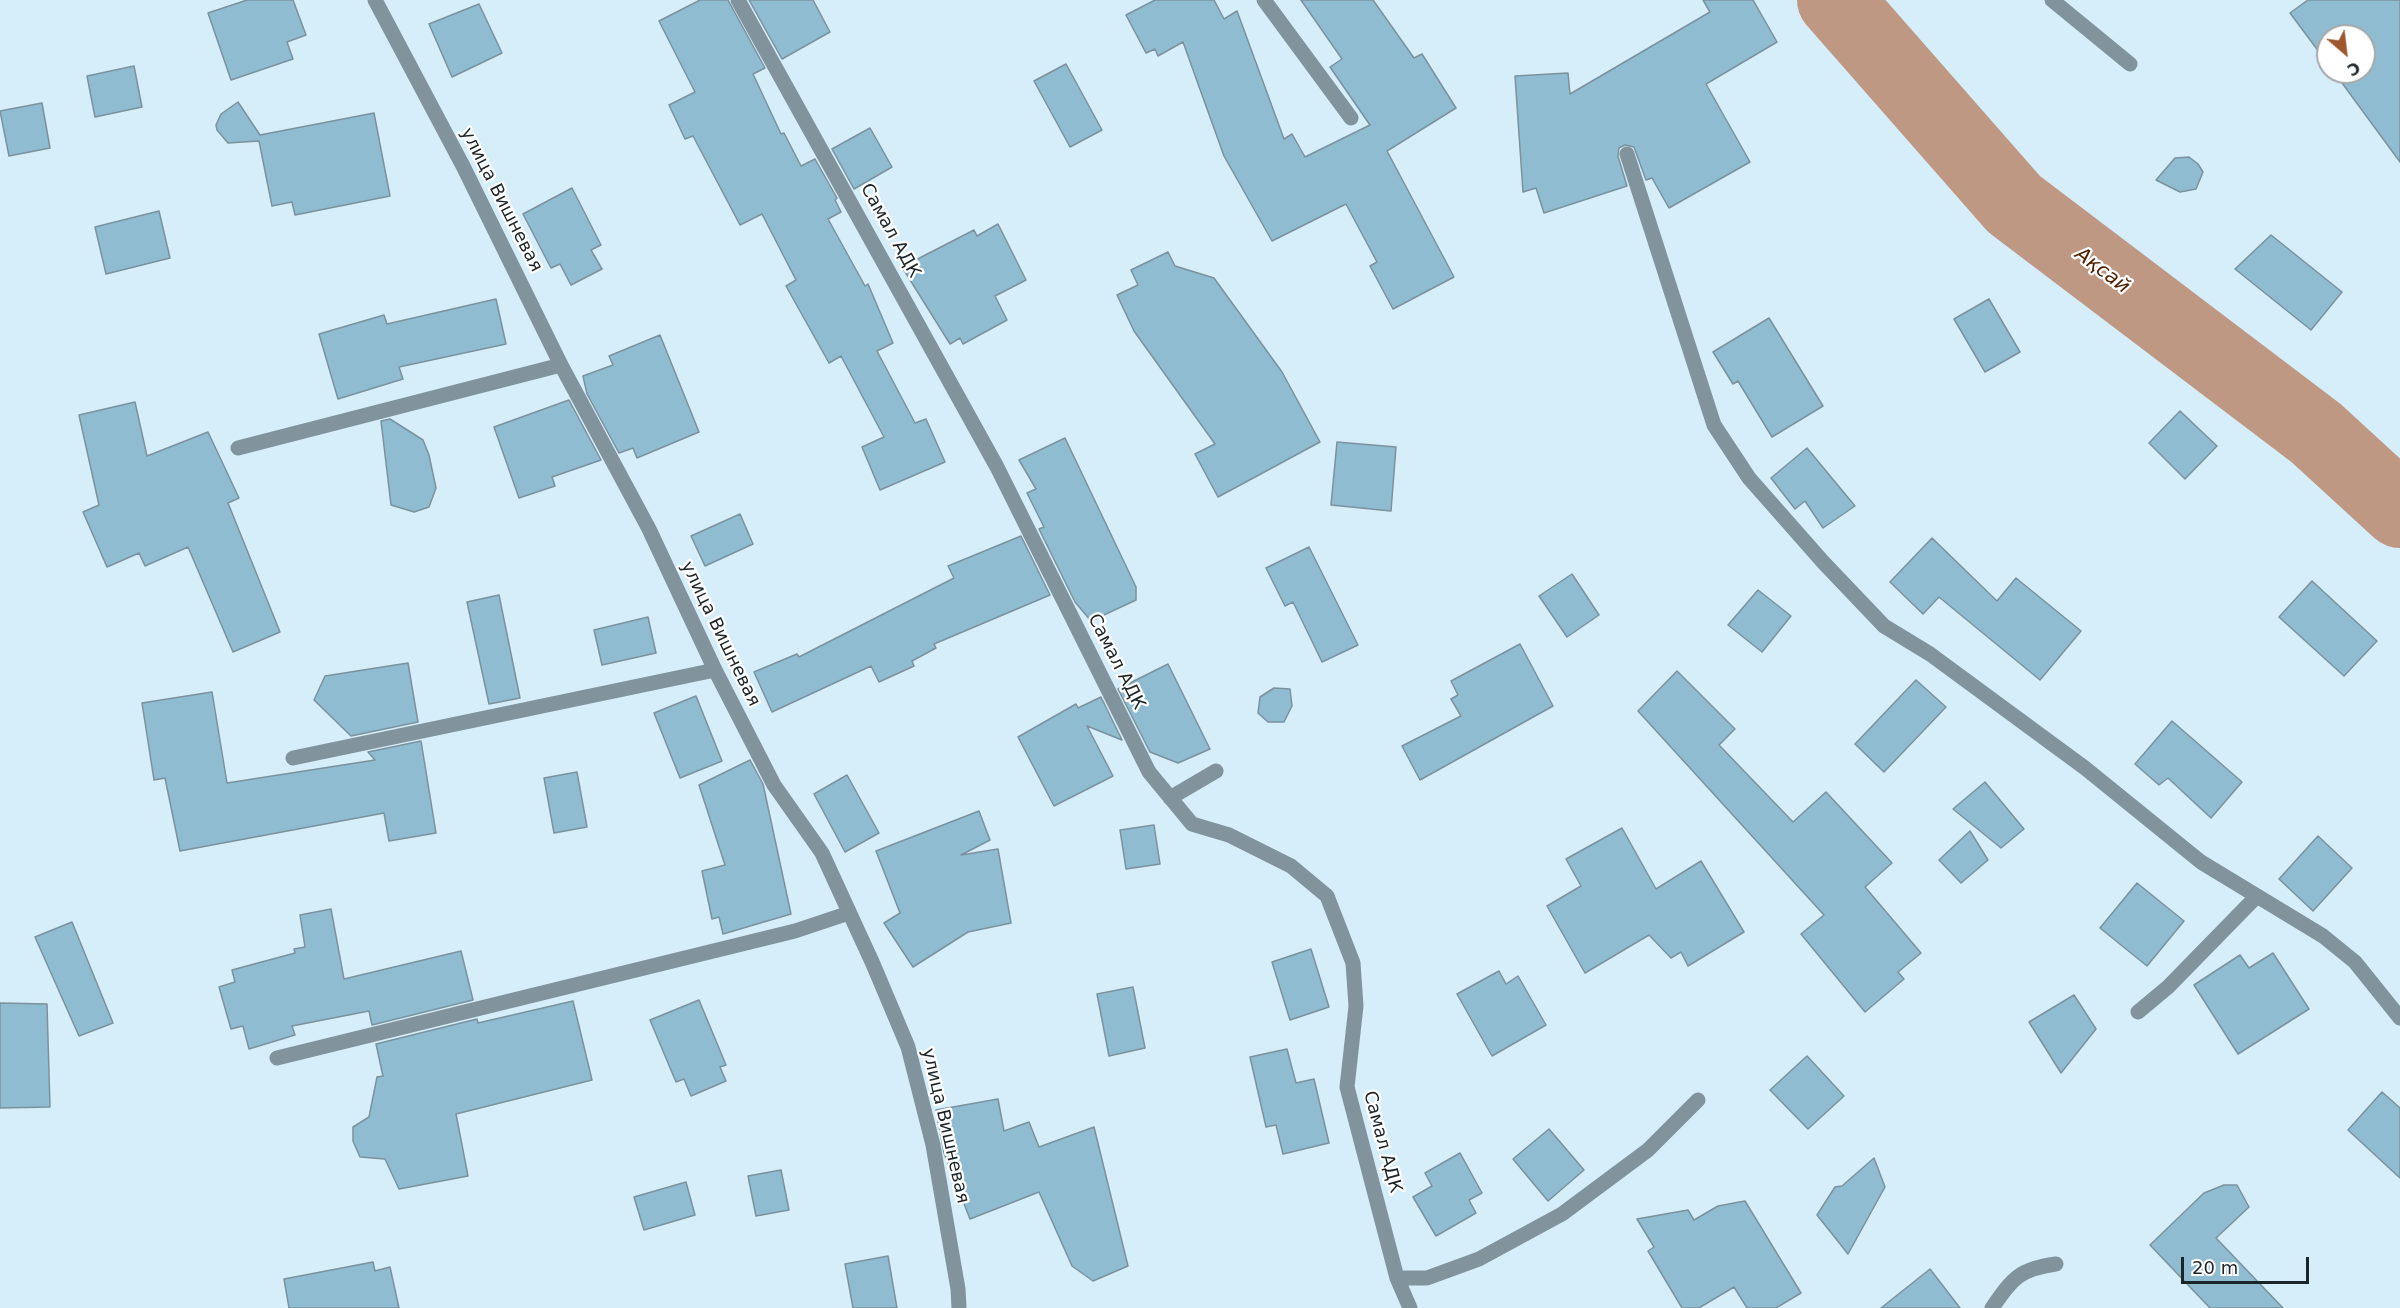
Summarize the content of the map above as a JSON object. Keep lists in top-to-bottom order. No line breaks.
{"streets":{"street":["улица Вишневая","Самал АДК"]},"water":["Ақсай"],"scale_bar":"20 m","north":"bottom right"}
